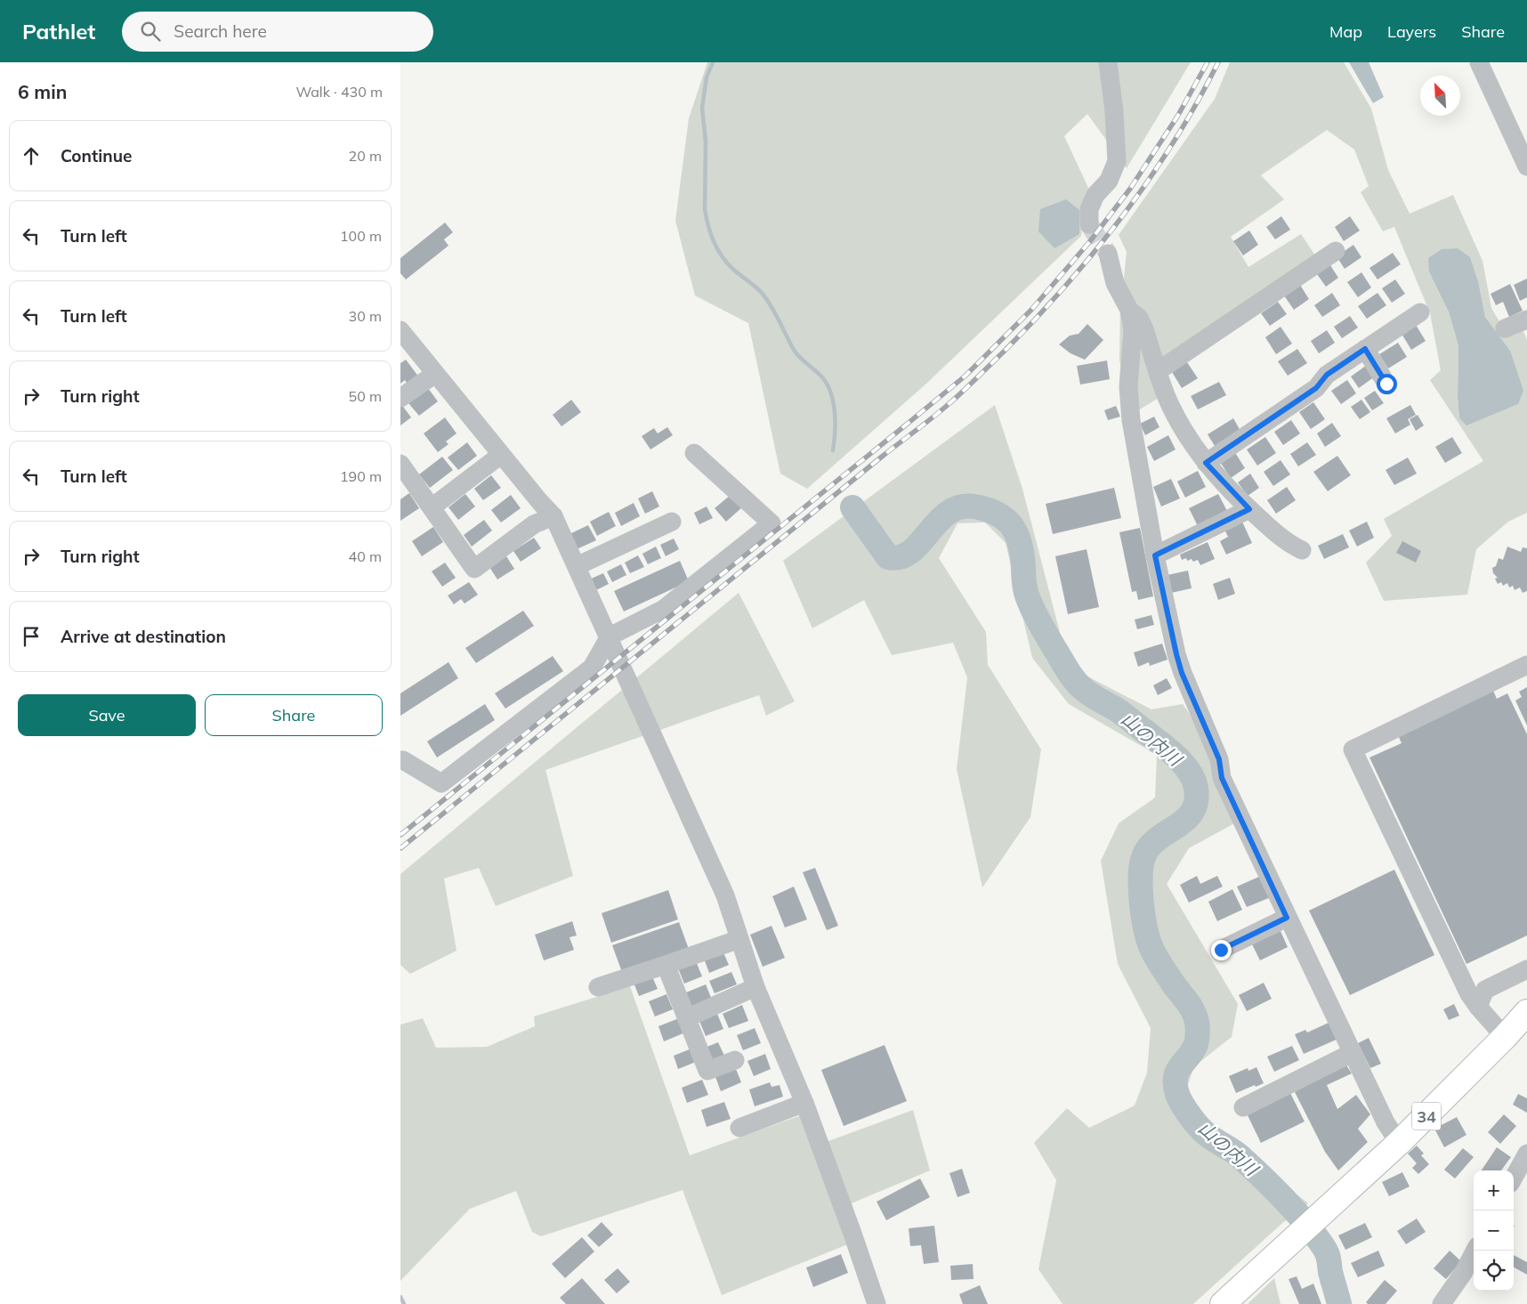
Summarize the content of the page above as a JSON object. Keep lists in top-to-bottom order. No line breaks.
{"streets":{"highway":["34"]},"water":["山の内川"],"north":"top left","page":{"header":"Pathlet","search":"Search here","nav":["Map","Layers","Share"],"heading":["6 min","Walk · 430 m"],"list":[["Continue","20 m"],["Turn left","100 m"],["Turn left","30 m"],["Turn right","50 m"],["Turn left","190 m"],["Turn right","40 m"],"Arrive at destination"],"buttons":["Save","Share"],"map_buttons":["+","−"]}}
